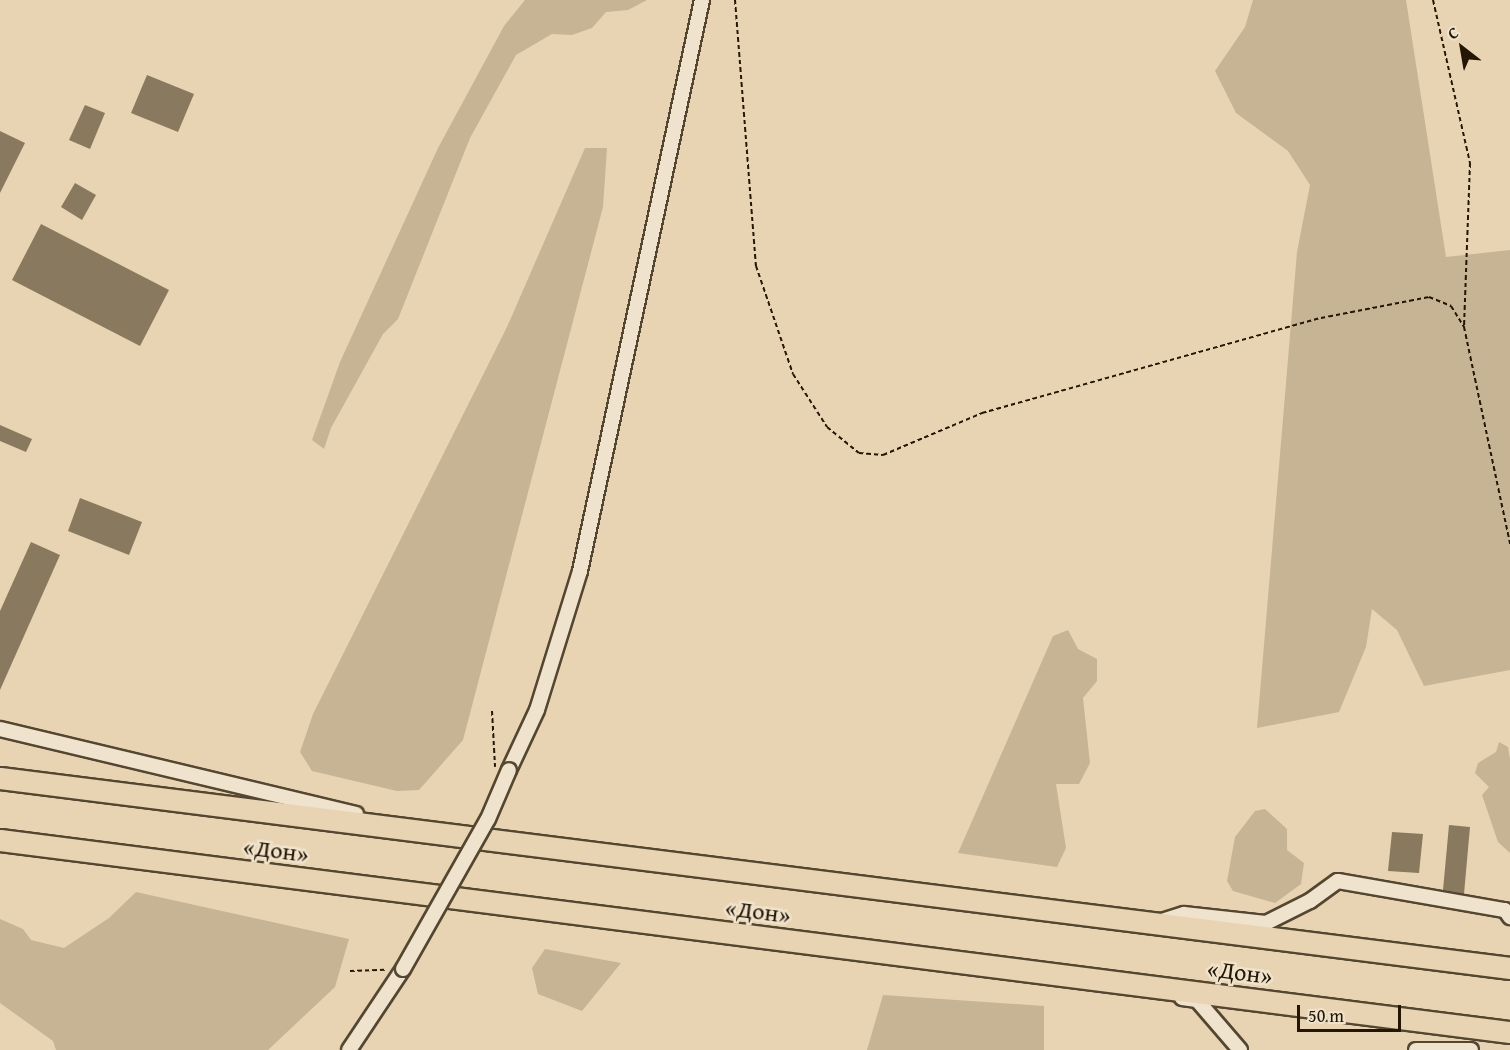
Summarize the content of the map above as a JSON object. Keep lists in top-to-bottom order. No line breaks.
{"streets":{"highway":["«Дон»"]},"scale_bar":"50 m","north":"top left"}
